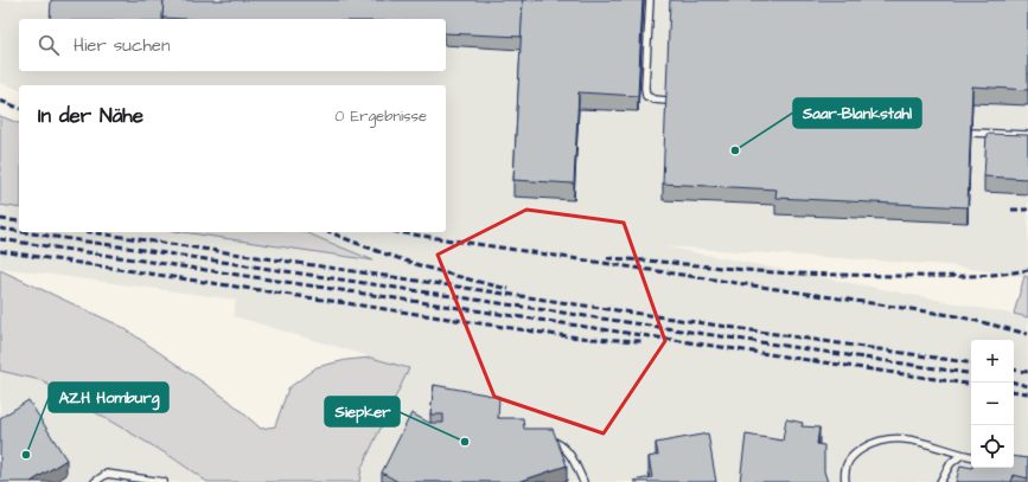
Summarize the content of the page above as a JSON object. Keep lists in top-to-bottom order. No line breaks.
{"places":["Saar-Blankstahl","Siepker","AZH Homburg"],"page":{"search":"Hier suchen","heading":["In der Nähe","0 Ergebnisse"],"map_buttons":["+","−"]}}
